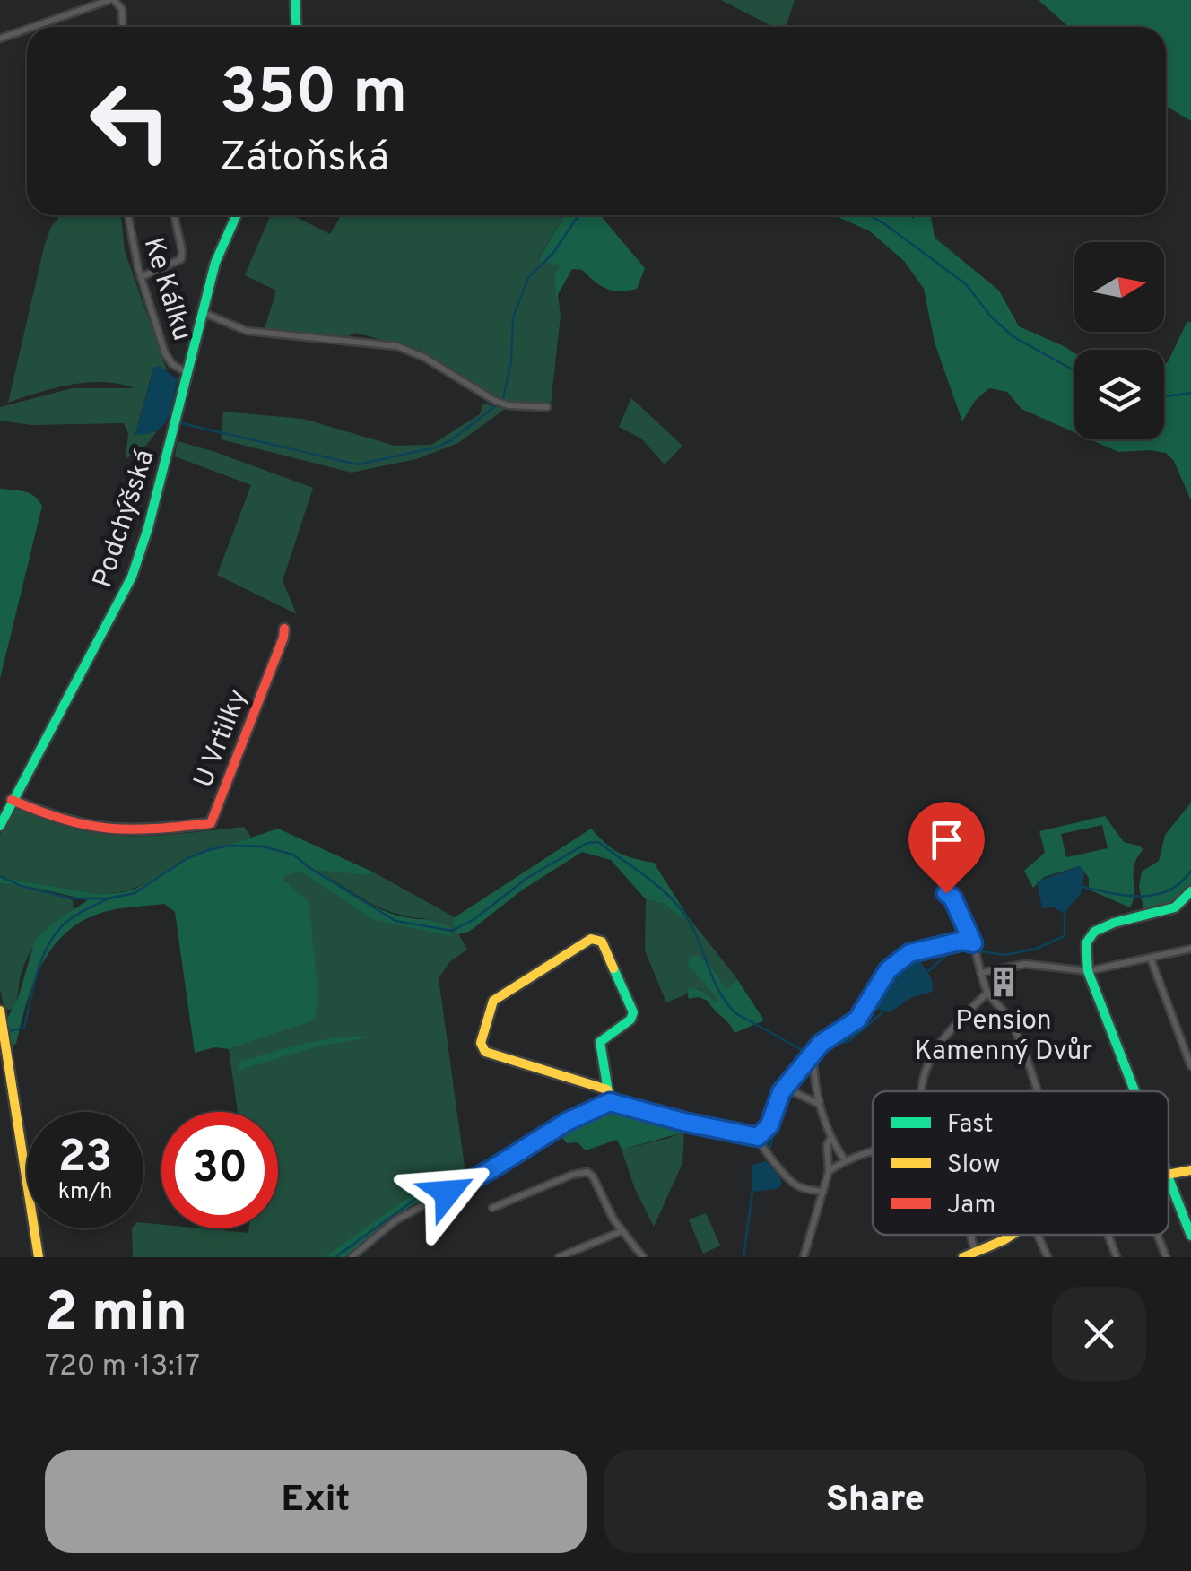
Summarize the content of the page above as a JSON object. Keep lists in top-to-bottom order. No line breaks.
{"streets":{"street":["Ke Kálku","Podchýšská","U Vrtilky"]},"crossings":[["Ke Kálku","Podchýšská"],["Podchýšská","U Vrtilky"]],"places":{"building":["Pension Kamenný Dvůr"]},"legend":["Fast","Slow","Jam"],"north":"right","page":{"turn":["350 m","Zátoňská"],"speed":"23 km/h","limit":"30","heading":["2 min","720 m · 13:17"],"buttons":["Exit","Share"]}}
